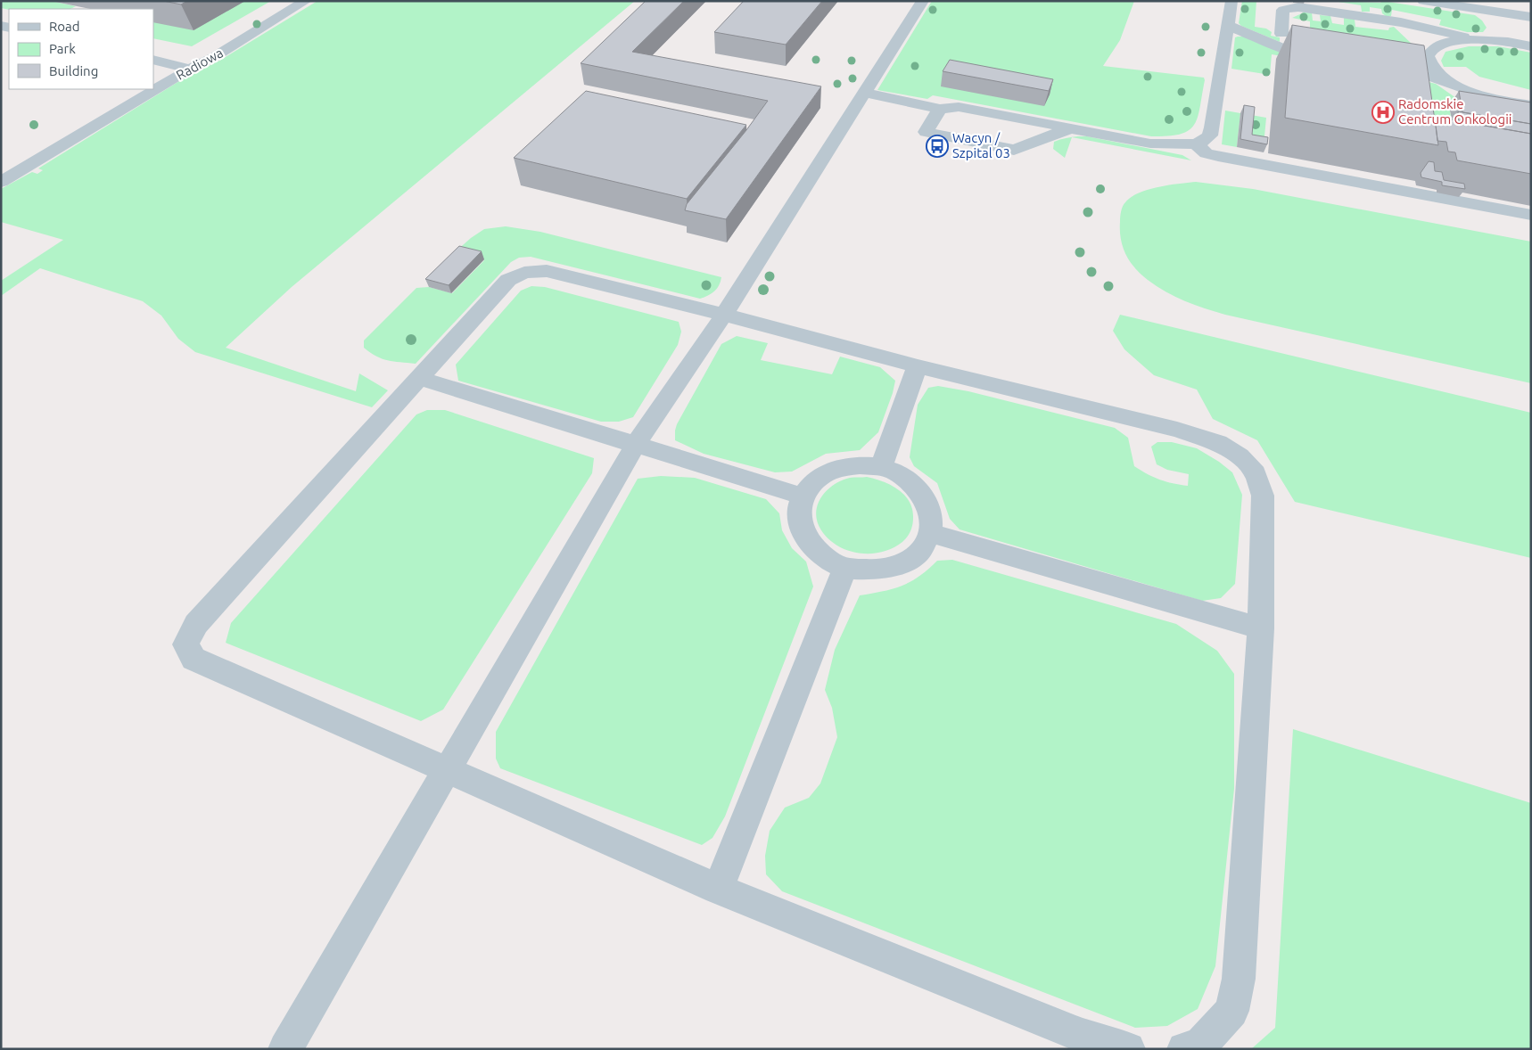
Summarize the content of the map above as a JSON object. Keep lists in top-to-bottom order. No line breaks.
{"streets":{"street":["Radiowa"]},"places":{"hospital":["Radomskie Centrum Onkologii"],"bus stop":["Wacyn / Szpital 03"]},"legend":["Road","Park","Building"]}
